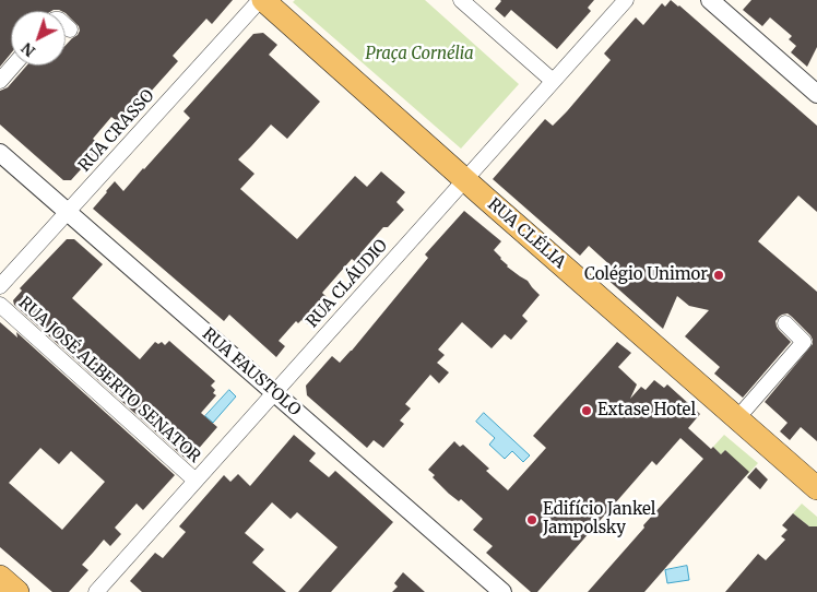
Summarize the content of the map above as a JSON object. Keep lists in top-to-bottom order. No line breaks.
{"streets":{"main road":["RUA CLÉLIA"],"street":["RUA CRASSO","RUA CLÁUDIO","RUA FAUSTOLO","RUA JOSÉ ALBERTO SENATOR"]},"crossings":[["RUA CRASSO","RUA CLÉLIA"],["RUA CRASSO","RUA FAUSTOLO"],["RUA CLÉLIA","RUA CLÁUDIO"],["RUA CLÁUDIO","RUA FAUSTOLO"],["RUA CLÁUDIO","RUA JOSÉ ALBERTO SENATOR"]],"parks":["Praça Cornélia"],"places":["Colégio Unimor","Extase Hotel","Edifício Jankel Jampolsky"],"north":"bottom left"}
